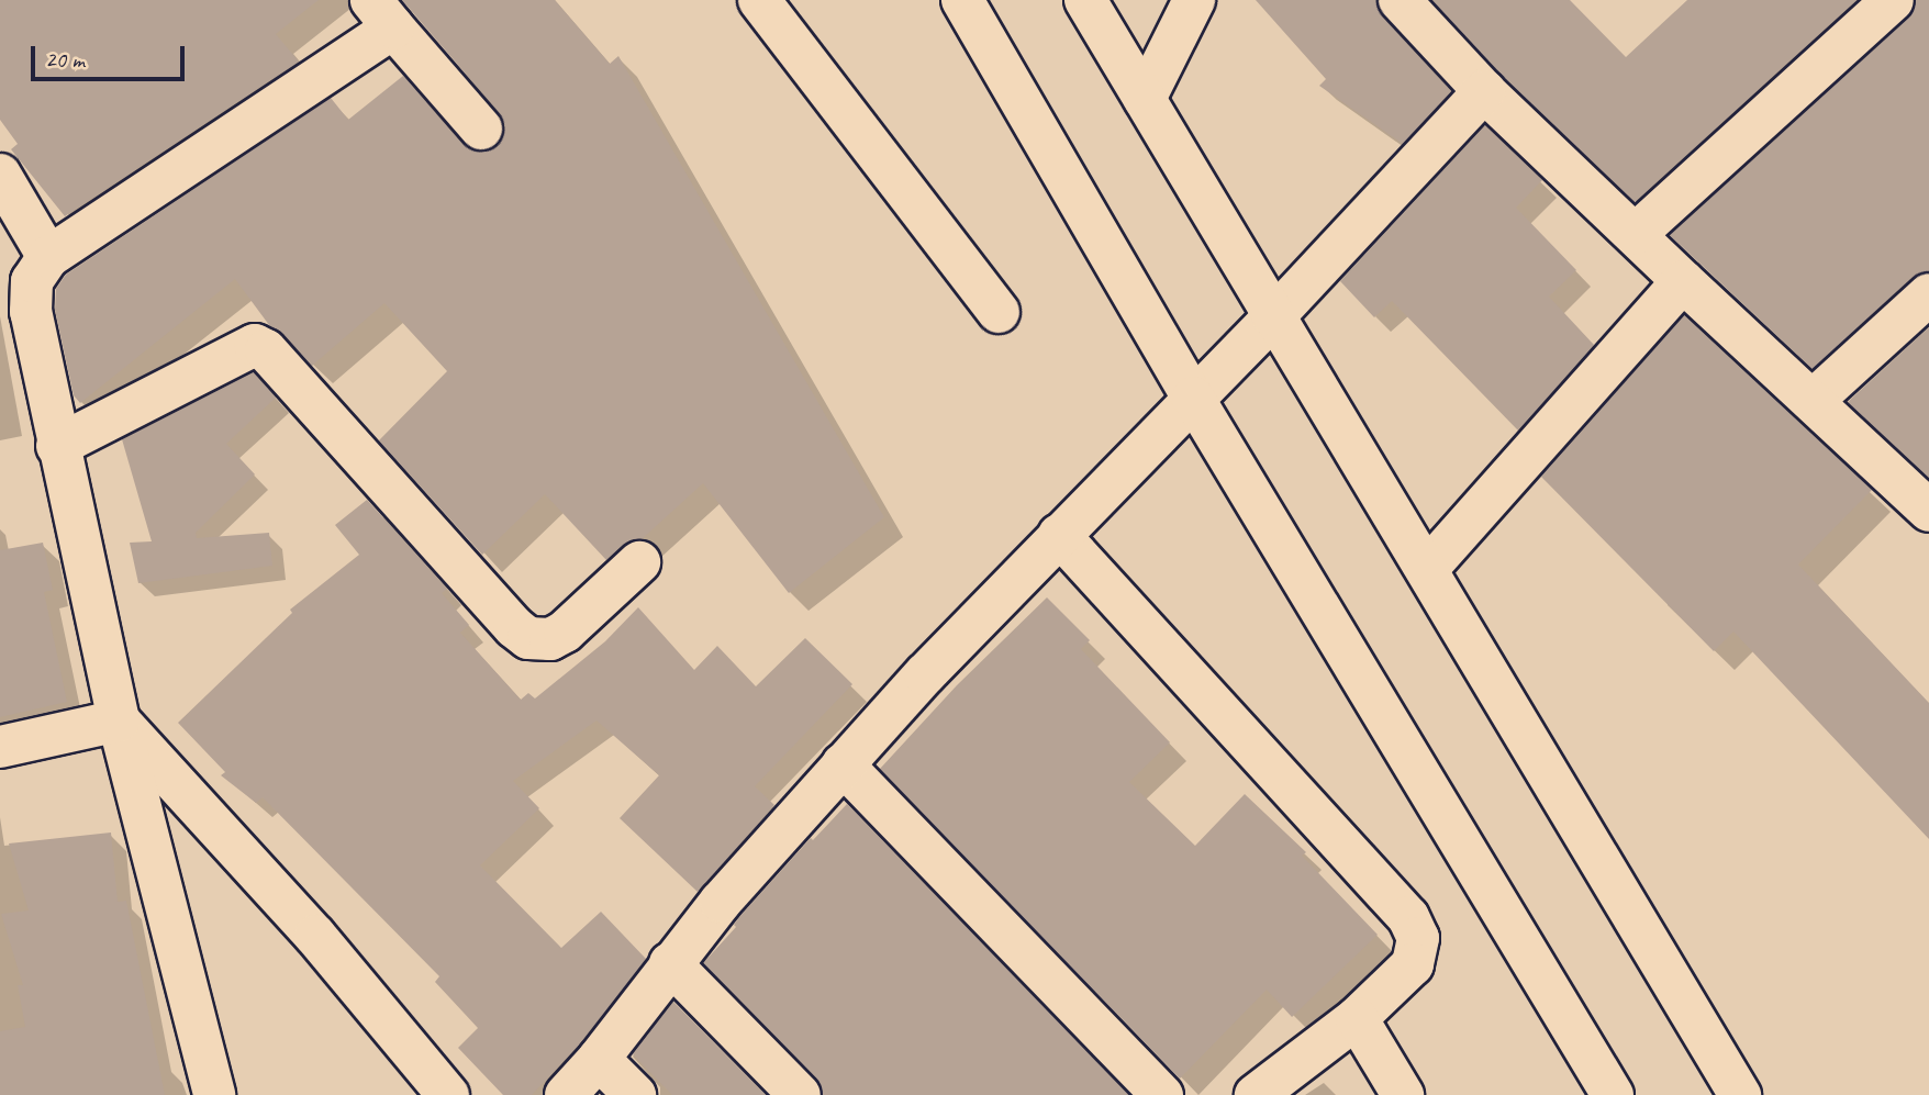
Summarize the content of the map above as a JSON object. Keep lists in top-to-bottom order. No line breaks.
{"scale_bar":"20 m"}
